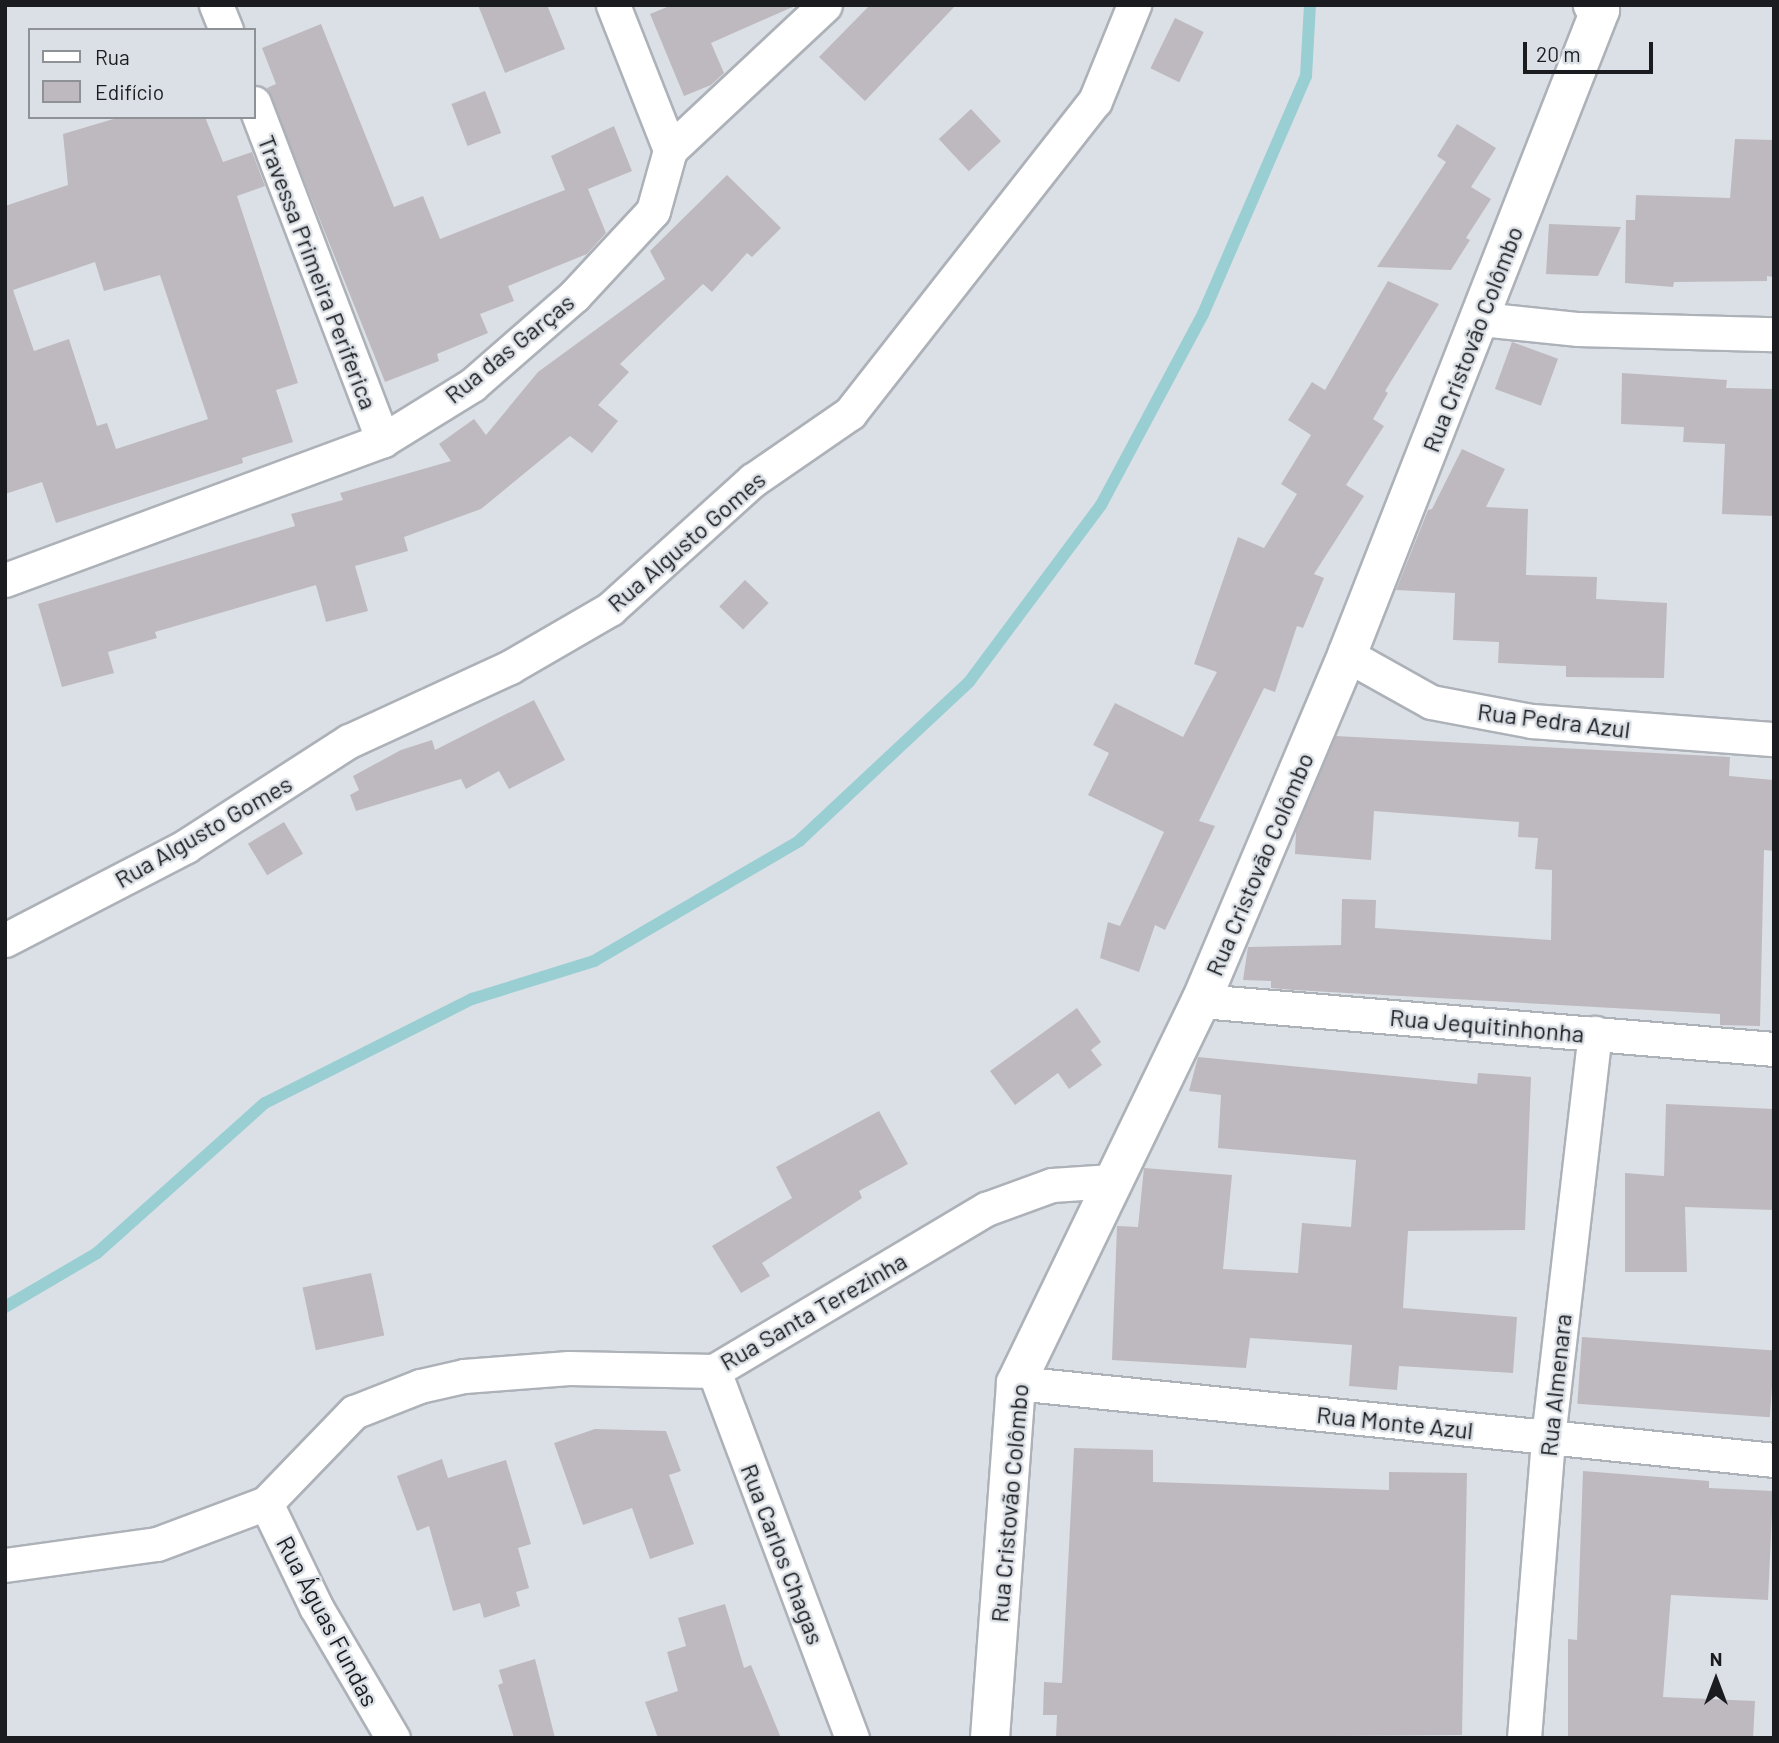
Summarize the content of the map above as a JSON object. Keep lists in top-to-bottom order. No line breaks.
{"streets":{"street":["Travessa Primeira Periferica","Rua Cristovão Colômbo","Rua das Garças","Rua Algusto Gomes","Rua Pedra Azul","Rua Jequitinhonha","Rua Santa Terezinha","Rua Almenara","Rua Monte Azul","Rua Carlos Chagas","Rua Águas Fundas"]},"crossings":[["Travessa Primeira Periferica","Rua das Garças"],["Rua Cristovão Colômbo","Rua Pedra Azul"],["Rua Cristovão Colômbo","Rua Jequitinhonha"],["Rua Cristovão Colômbo","Rua Santa Terezinha"],["Rua Cristovão Colômbo","Rua Monte Azul"],["Rua Jequitinhonha","Rua Almenara"],["Rua Santa Terezinha","Rua Carlos Chagas"],["Rua Santa Terezinha","Rua Águas Fundas"],["Rua Almenara","Rua Monte Azul"]],"legend":["Rua","Edifício"],"scale_bar":"20 m","north":"top"}
